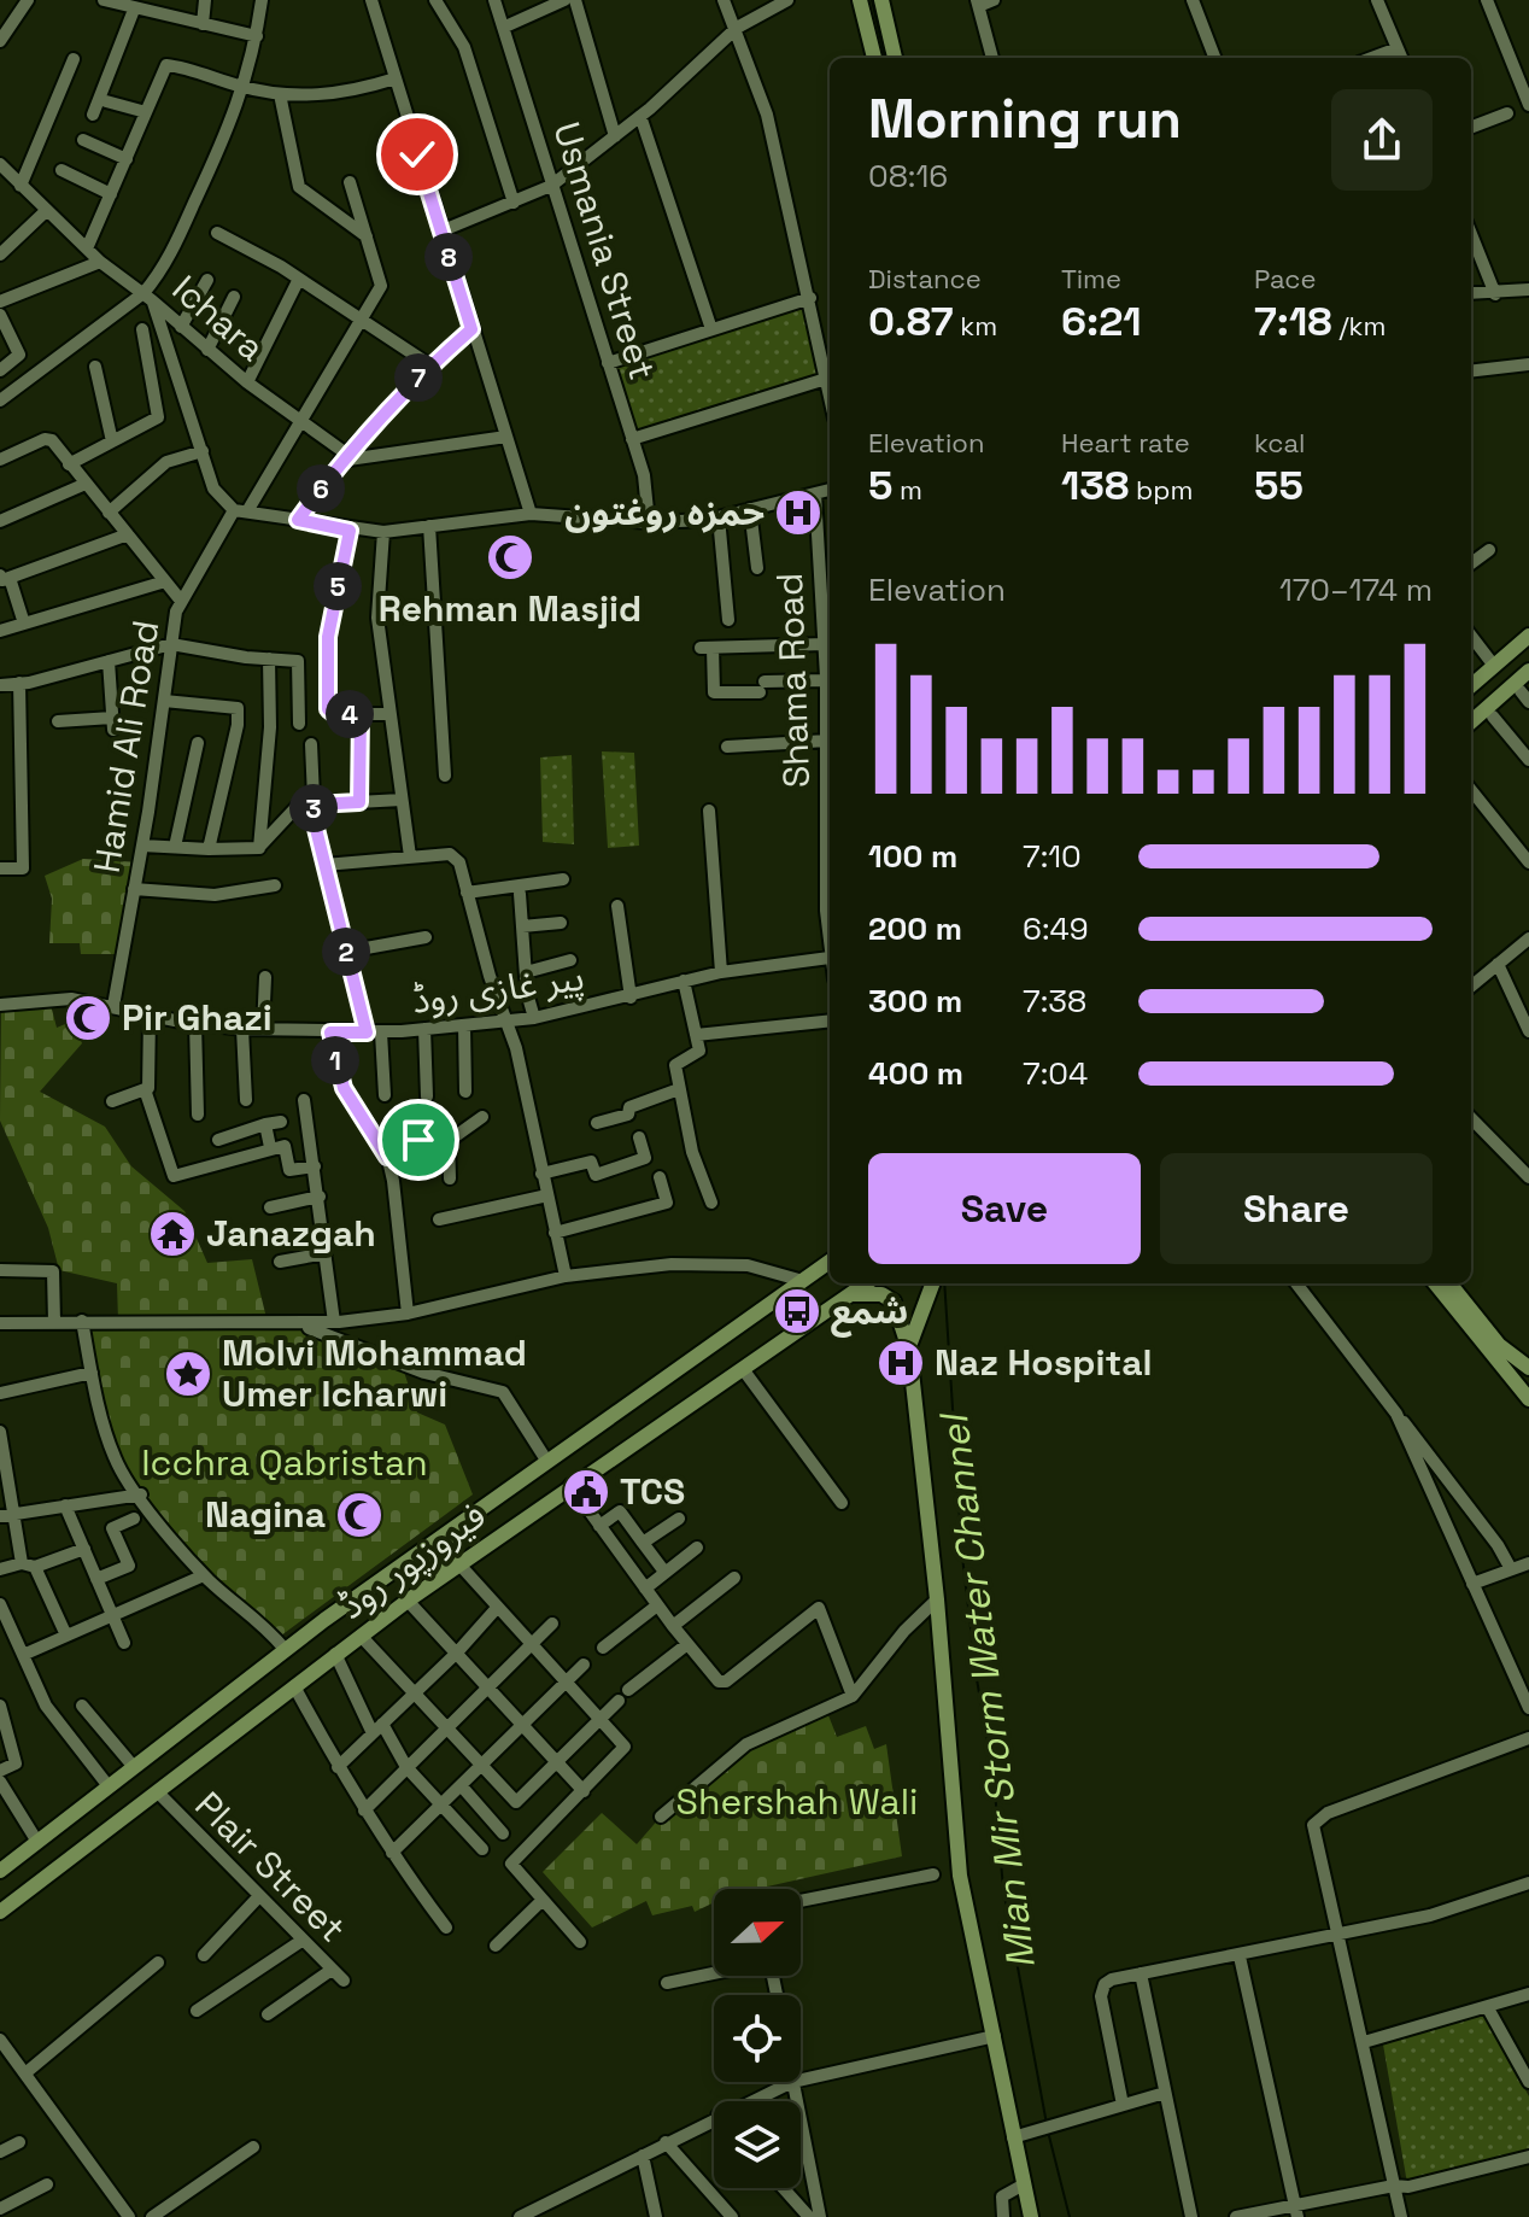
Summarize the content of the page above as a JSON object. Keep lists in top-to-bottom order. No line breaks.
{"streets":{"main road":["فیروزپور روڈ"],"street":["Usmania Street","Ichara","Shama Road","Hamid Ali Road","پیر غازی روڈ","Plair Street"]},"crossings":[["Ichara","Hamid Ali Road"],["Shama Road","پیر غازی روڈ"],["Hamid Ali Road","پیر غازی روڈ"],["فیروزپور روڈ","Plair Street"]],"water":["Mian Mir Storm Water Channel"],"parks":["Icchra Qabristan","Shershah Wali"],"places":{"hospital":["حمزه روغتون","Naz Hospital"],"mosque":["Rehman Masjid","Pir Ghazi","Nagina"],"temple":["Janazgah"],"bus stop":["شمع"],"place":["Molvi Mohammad Umer Icharwi"],"public building":["TCS"]},"north":"right","page":{"heading":["Morning run","08:16"],"stats":[["Distance","0.87 km"],["Time","6:21"],["Pace","7:18 /km"],["Elevation","5 m"],["Heart rate","138 bpm"],["kcal","55"]],"pins":["8","7","6","5","4","3","2","1"],"chart":["Elevation","170–174 m"],"list":[{"name":"100 m","note":"7:10"},{"name":"200 m","note":"6:49"},{"name":"300 m","note":"7:38"},{"name":"400 m","note":"7:04"}],"buttons":["Save","Share"]}}
